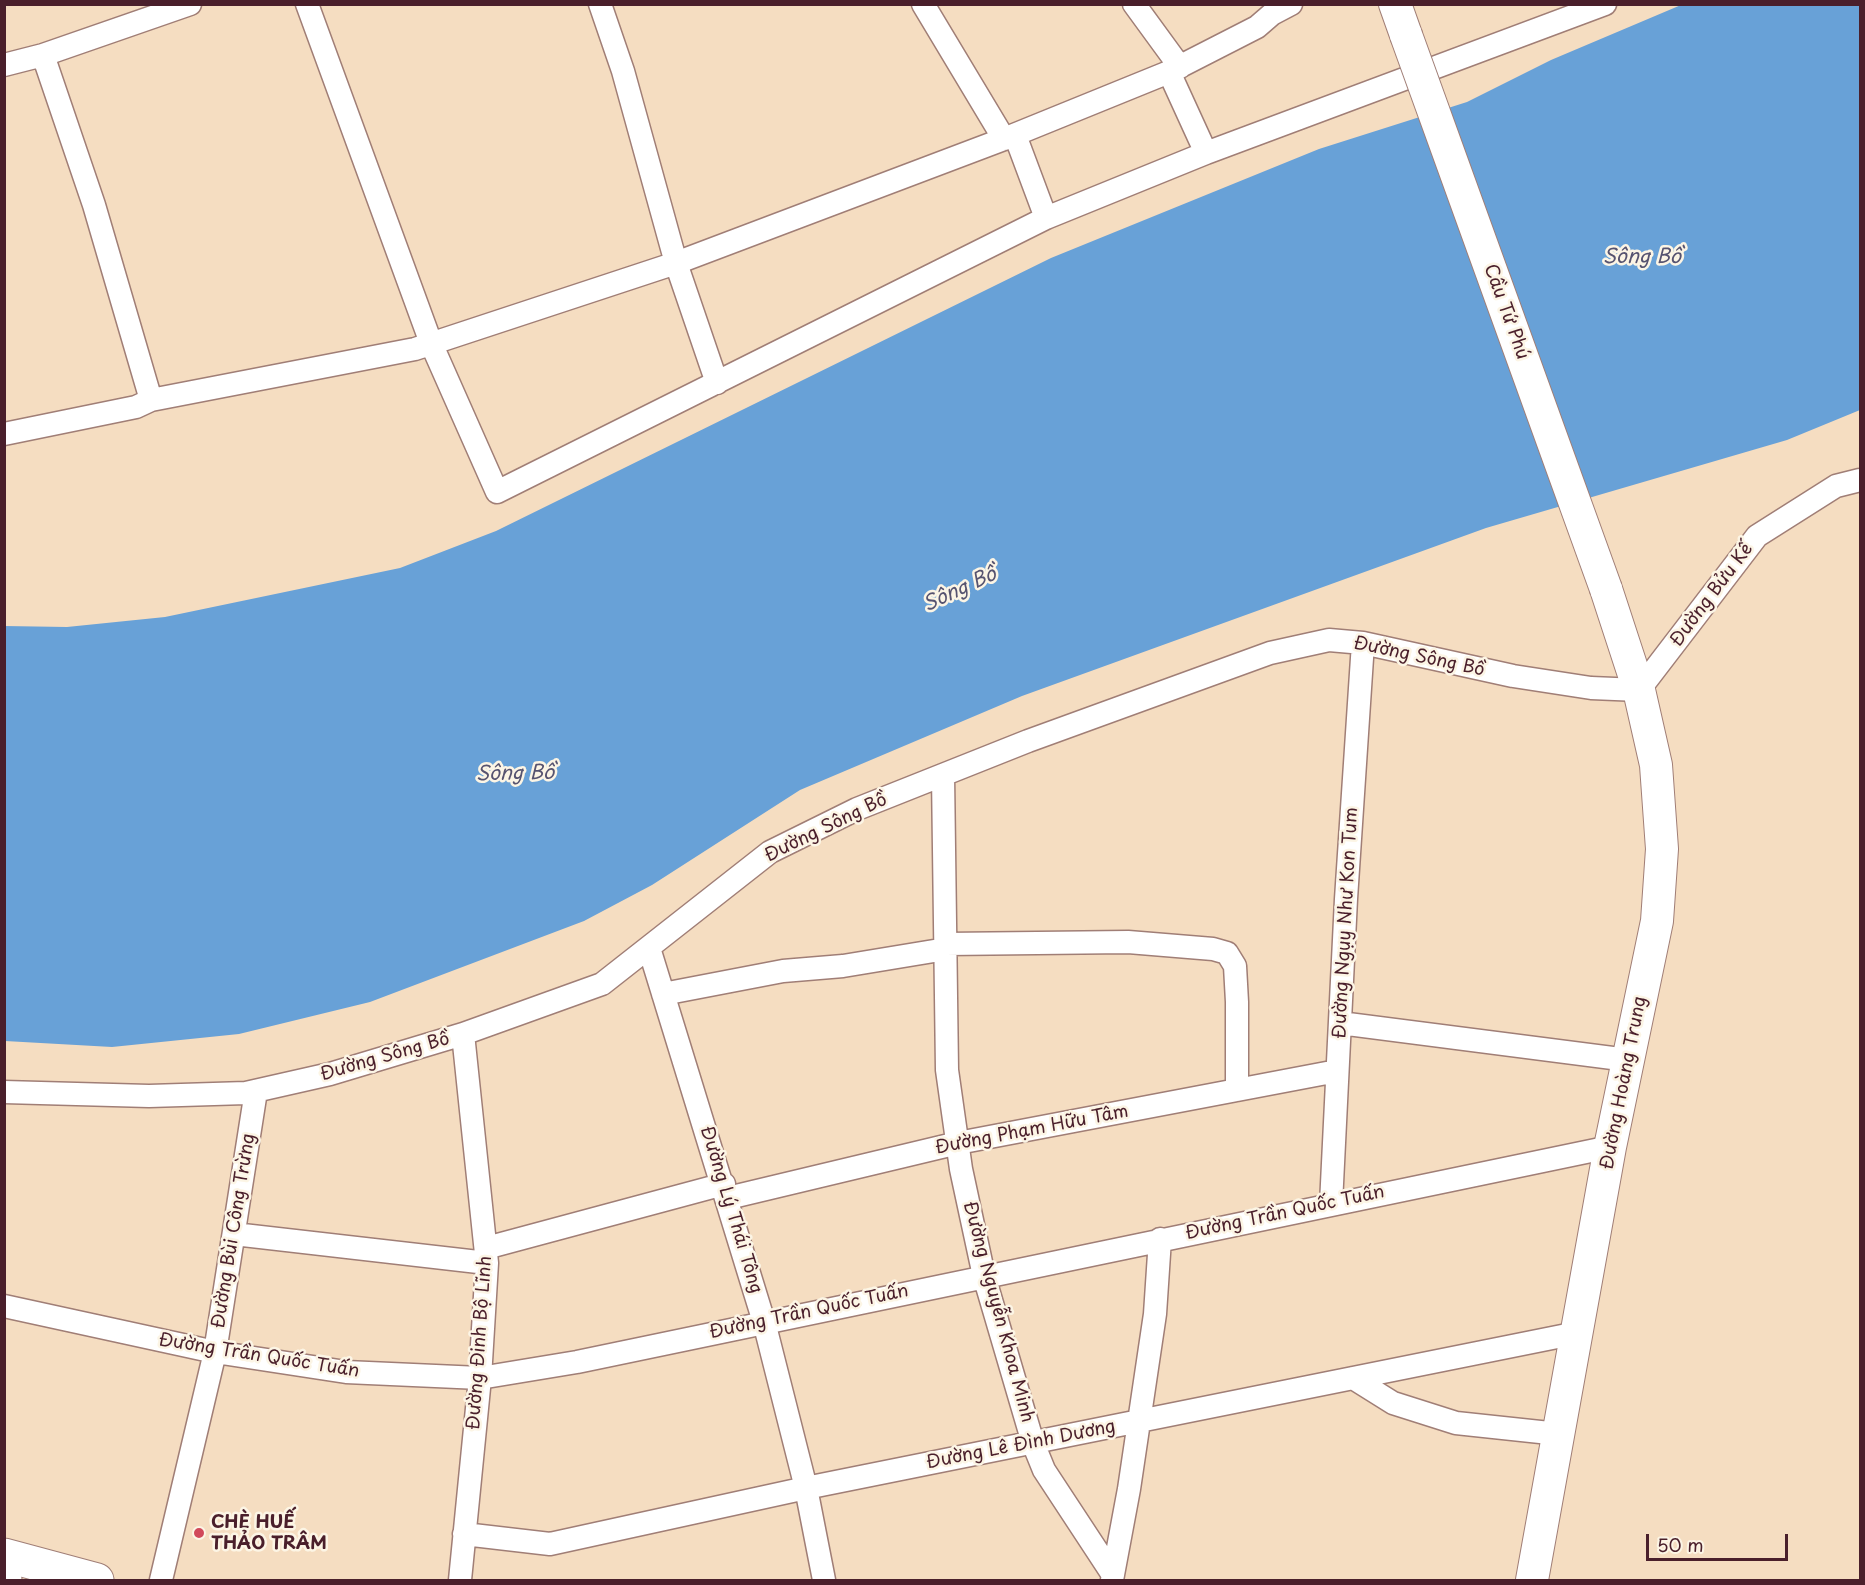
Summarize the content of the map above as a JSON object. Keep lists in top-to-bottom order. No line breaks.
{"streets":{"main road":["Cầu Tứ Phú","Đường Hoàng Trung"],"street":["Đường Bửu Kế","Đường Sông Bồ","Đường Ngụy Như Kon Tum","Đường Phạm Hữu Tâm","Đường Lý Thái Tông","Đường Trần Quốc Tuấn","Đường Bùi Công Trừng","Đường Nguyễn Khoa Minh","Đường Đinh Bộ Lĩnh","Đường Lê Đình Dương"]},"crossings":[["Cầu Tứ Phú","Đường Hoàng Trung"],["Đường Bửu Kế","Đường Sông Bồ"],["Đường Bửu Kế","Đường Hoàng Trung"],["Đường Sông Bồ","Đường Ngụy Như Kon Tum"],["Đường Sông Bồ","Đường Hoàng Trung"],["Đường Sông Bồ","Đường Lý Thái Tông"],["Đường Sông Bồ","Đường Bùi Công Trừng"],["Đường Sông Bồ","Đường Nguyễn Khoa Minh"],["Đường Sông Bồ","Đường Đinh Bộ Lĩnh"],["Đường Ngụy Như Kon Tum","Đường Phạm Hữu Tâm"],["Đường Ngụy Như Kon Tum","Đường Trần Quốc Tuấn"],["Đường Hoàng Trung","Đường Trần Quốc Tuấn"],["Đường Hoàng Trung","Đường Lê Đình Dương"],["Đường Phạm Hữu Tâm","Đường Lý Thái Tông"],["Đường Phạm Hữu Tâm","Đường Nguyễn Khoa Minh"],["Đường Phạm Hữu Tâm","Đường Đinh Bộ Lĩnh"],["Đường Lý Thái Tông","Đường Trần Quốc Tuấn"],["Đường Lý Thái Tông","Đường Lê Đình Dương"],["Đường Trần Quốc Tuấn","Đường Bùi Công Trừng"],["Đường Trần Quốc Tuấn","Đường Nguyễn Khoa Minh"],["Đường Trần Quốc Tuấn","Đường Đinh Bộ Lĩnh"],["Đường Nguyễn Khoa Minh","Đường Lê Đình Dương"],["Đường Đinh Bộ Lĩnh","Đường Lê Đình Dương"]],"water":["Sông Bồ"],"places":["CHÈ HUẾ THẢO TRÂM"],"scale_bar":"50 m"}
